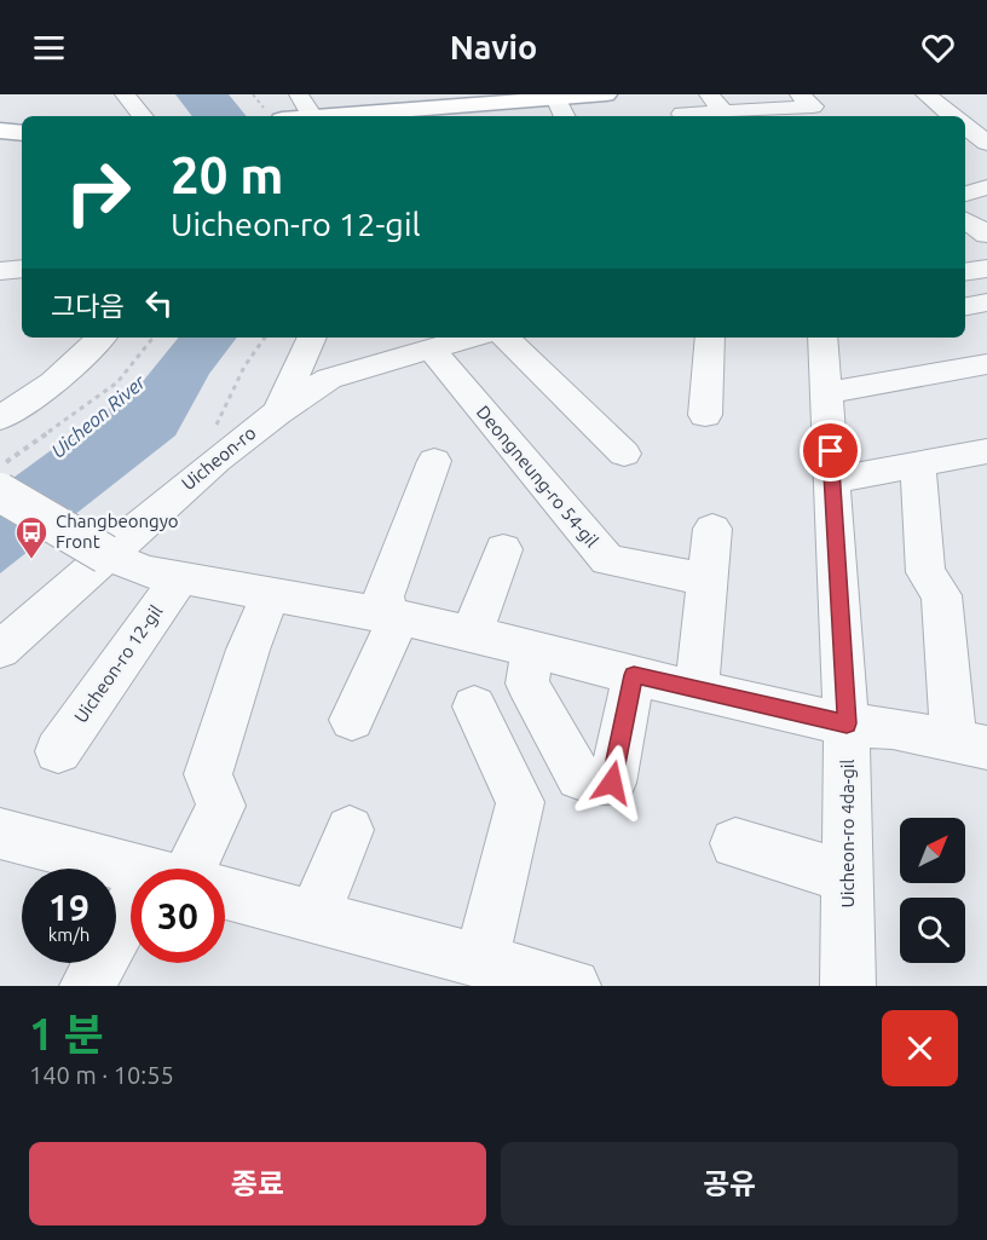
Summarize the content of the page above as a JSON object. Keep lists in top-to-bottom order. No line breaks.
{"streets":{"street":["Uicheon-ro","Deongneung-ro 54-gil","Uicheon-ro 12-gil","Uicheon-ro 4da-gil"]},"water":["Uicheon River"],"places":{"bus stop":["Changbeongyo Front"]},"north":"top right","page":{"header":"Navio","turn":["20 m","Uicheon-ro 12-gil"],"then":"그다음","speed":"19 km/h","limit":"30","heading":["1 분","140 m · 10:55"],"buttons":["종료","공유"]}}
